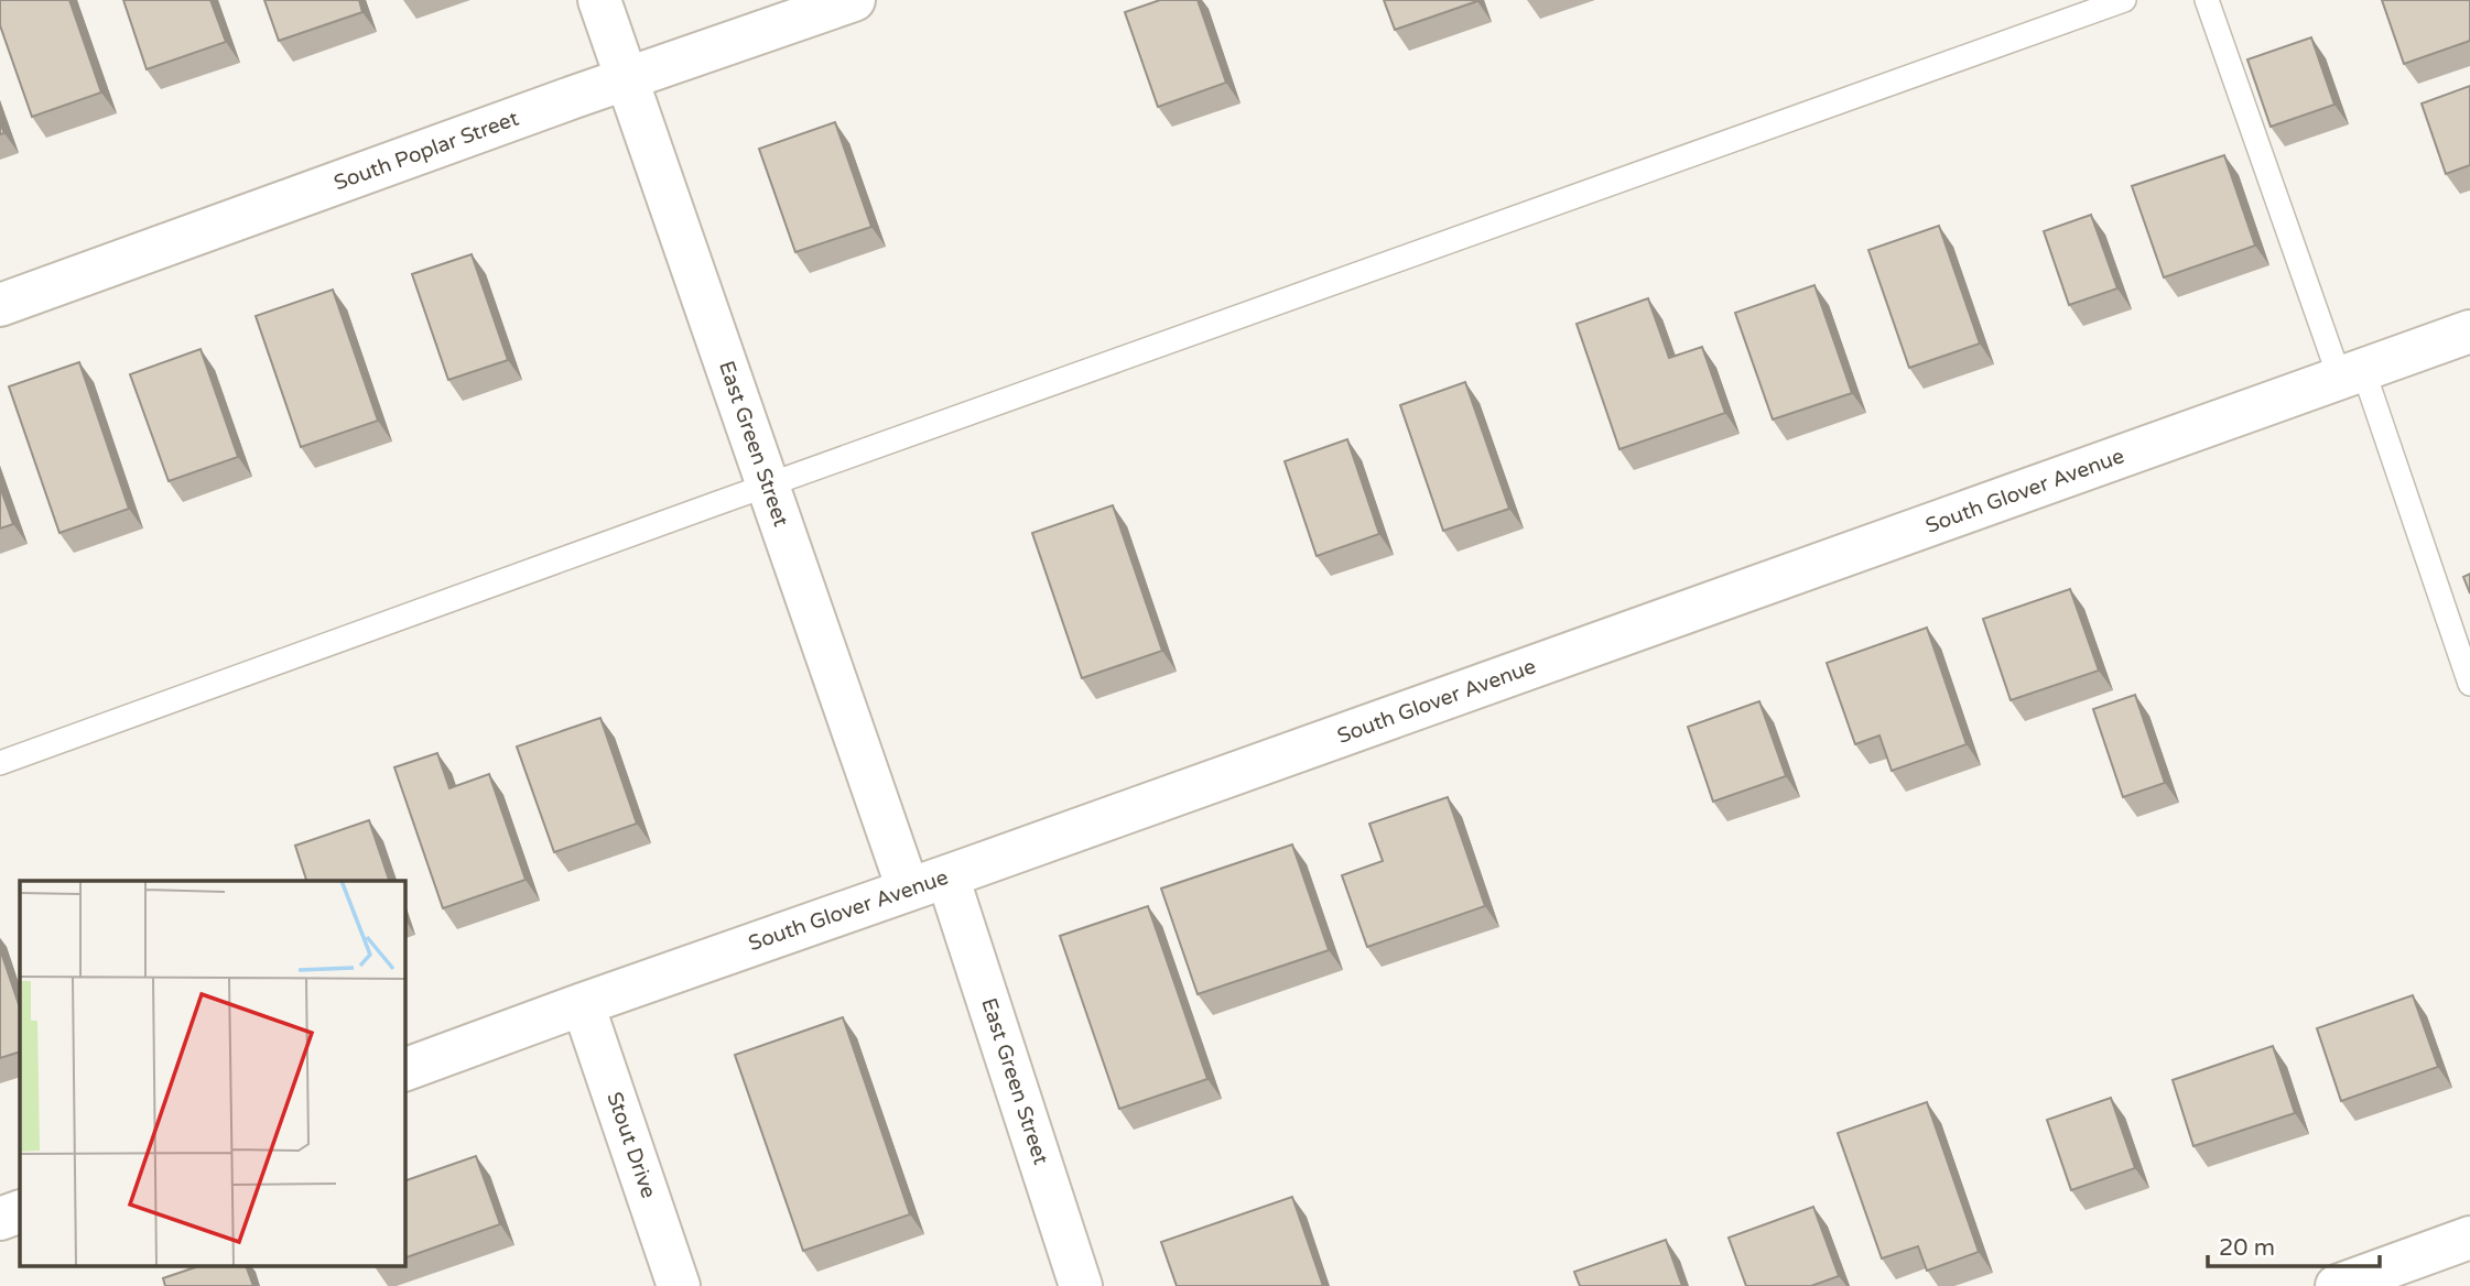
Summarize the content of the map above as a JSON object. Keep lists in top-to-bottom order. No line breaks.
{"streets":{"street":["South Poplar Street","East Green Street","South Glover Avenue","Stout Drive"]},"crossings":[["South Poplar Street","East Green Street"],["East Green Street","South Glover Avenue"],["South Glover Avenue","Stout Drive"]],"scale_bar":"20 m"}
